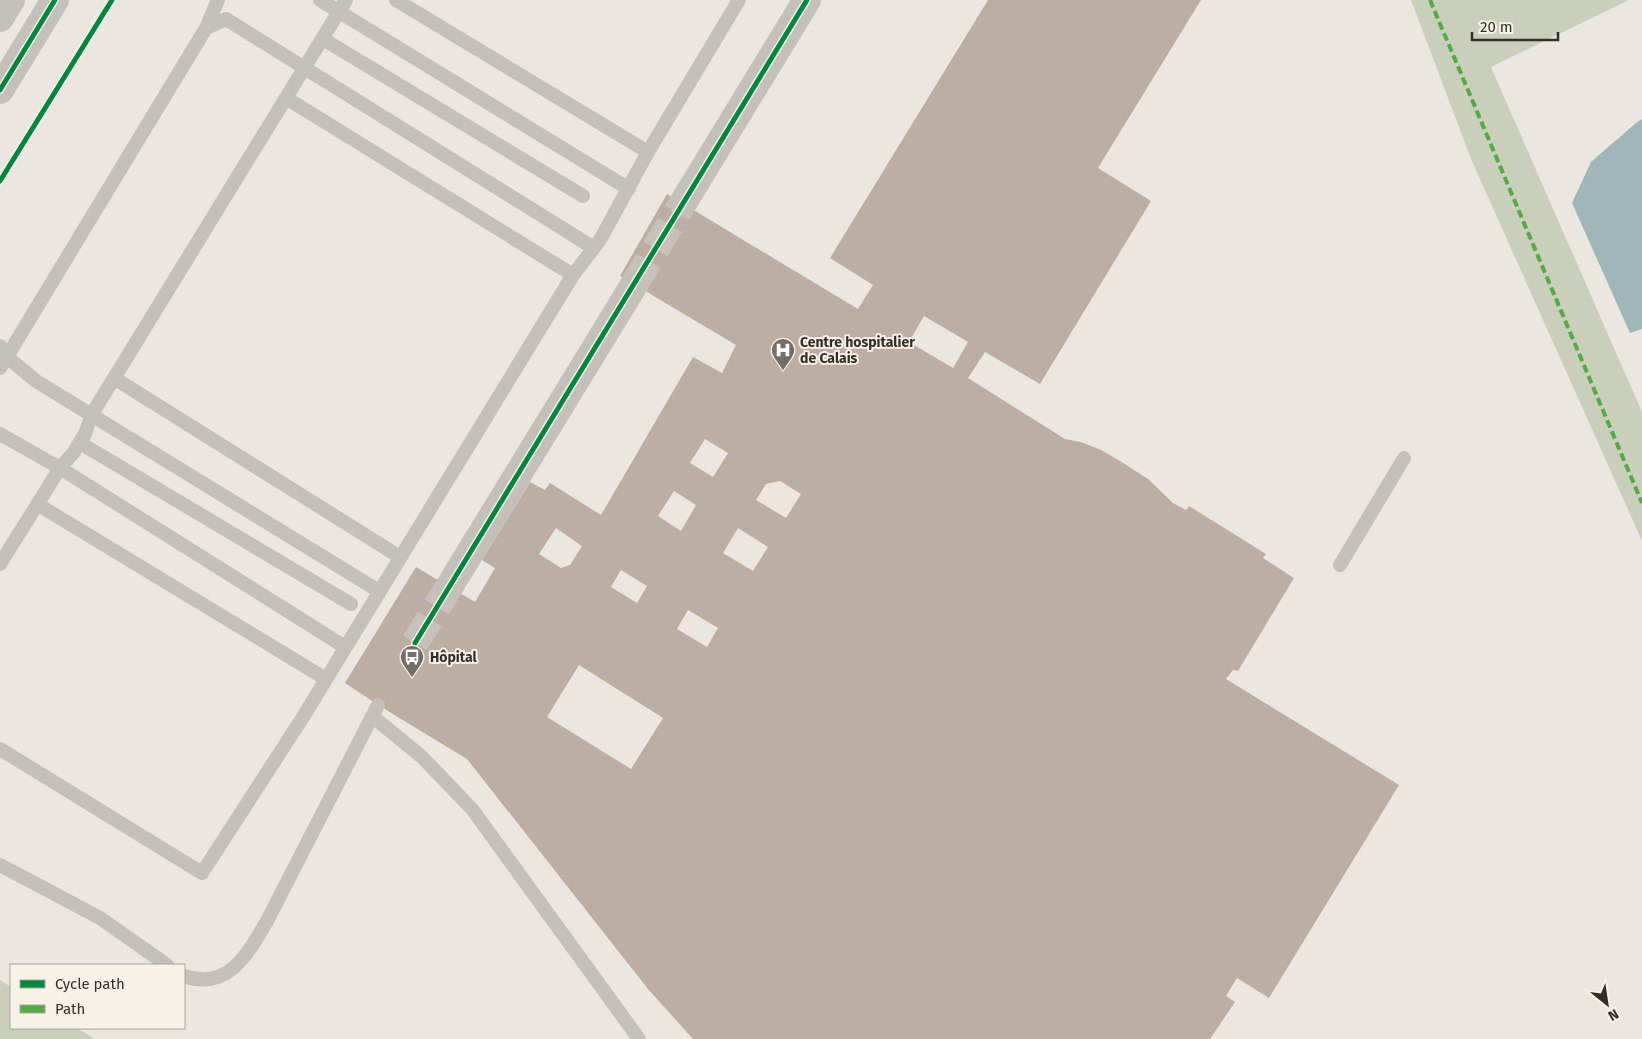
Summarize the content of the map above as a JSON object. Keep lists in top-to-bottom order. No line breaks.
{"places":{"hospital":["Centre hospitalier de Calais"],"bus stop":["Hôpital"]},"legend":["Cycle path","Path"],"scale_bar":"20 m","north":"bottom right"}
